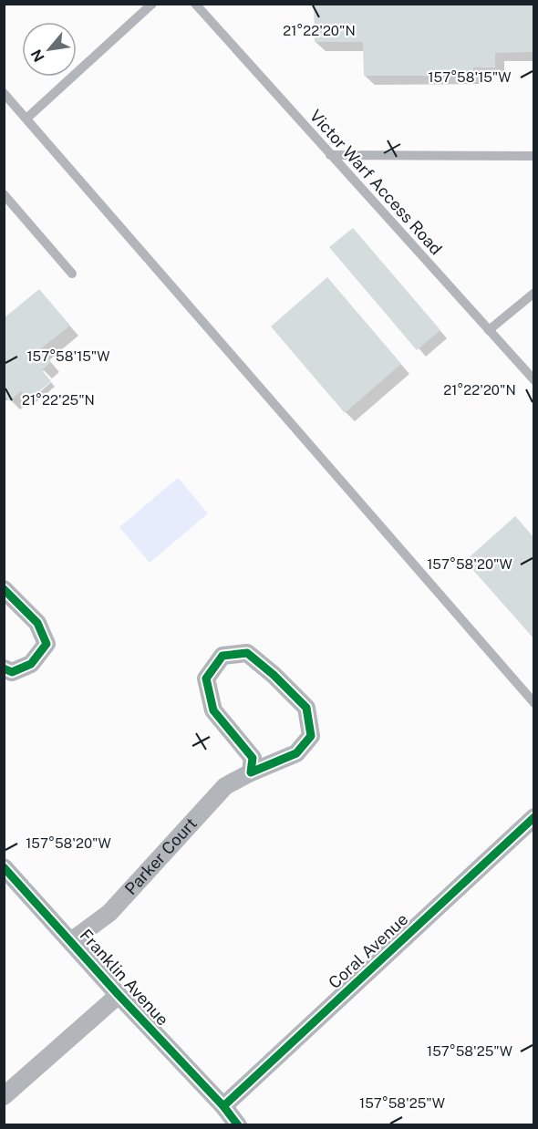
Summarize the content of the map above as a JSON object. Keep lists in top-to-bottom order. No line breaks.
{"streets":{"street":["Parker Court","Coral Avenue","Franklin Avenue"],"lane":["Victor Warf Access Road"]},"crossings":[["Parker Court","Franklin Avenue"],["Coral Avenue","Franklin Avenue"]],"north":"bottom left","coordinates":["21°22'20\"N","157°58'15\"W","21°22'25\"N","157°58'20\"W","157°58'25\"W"]}
